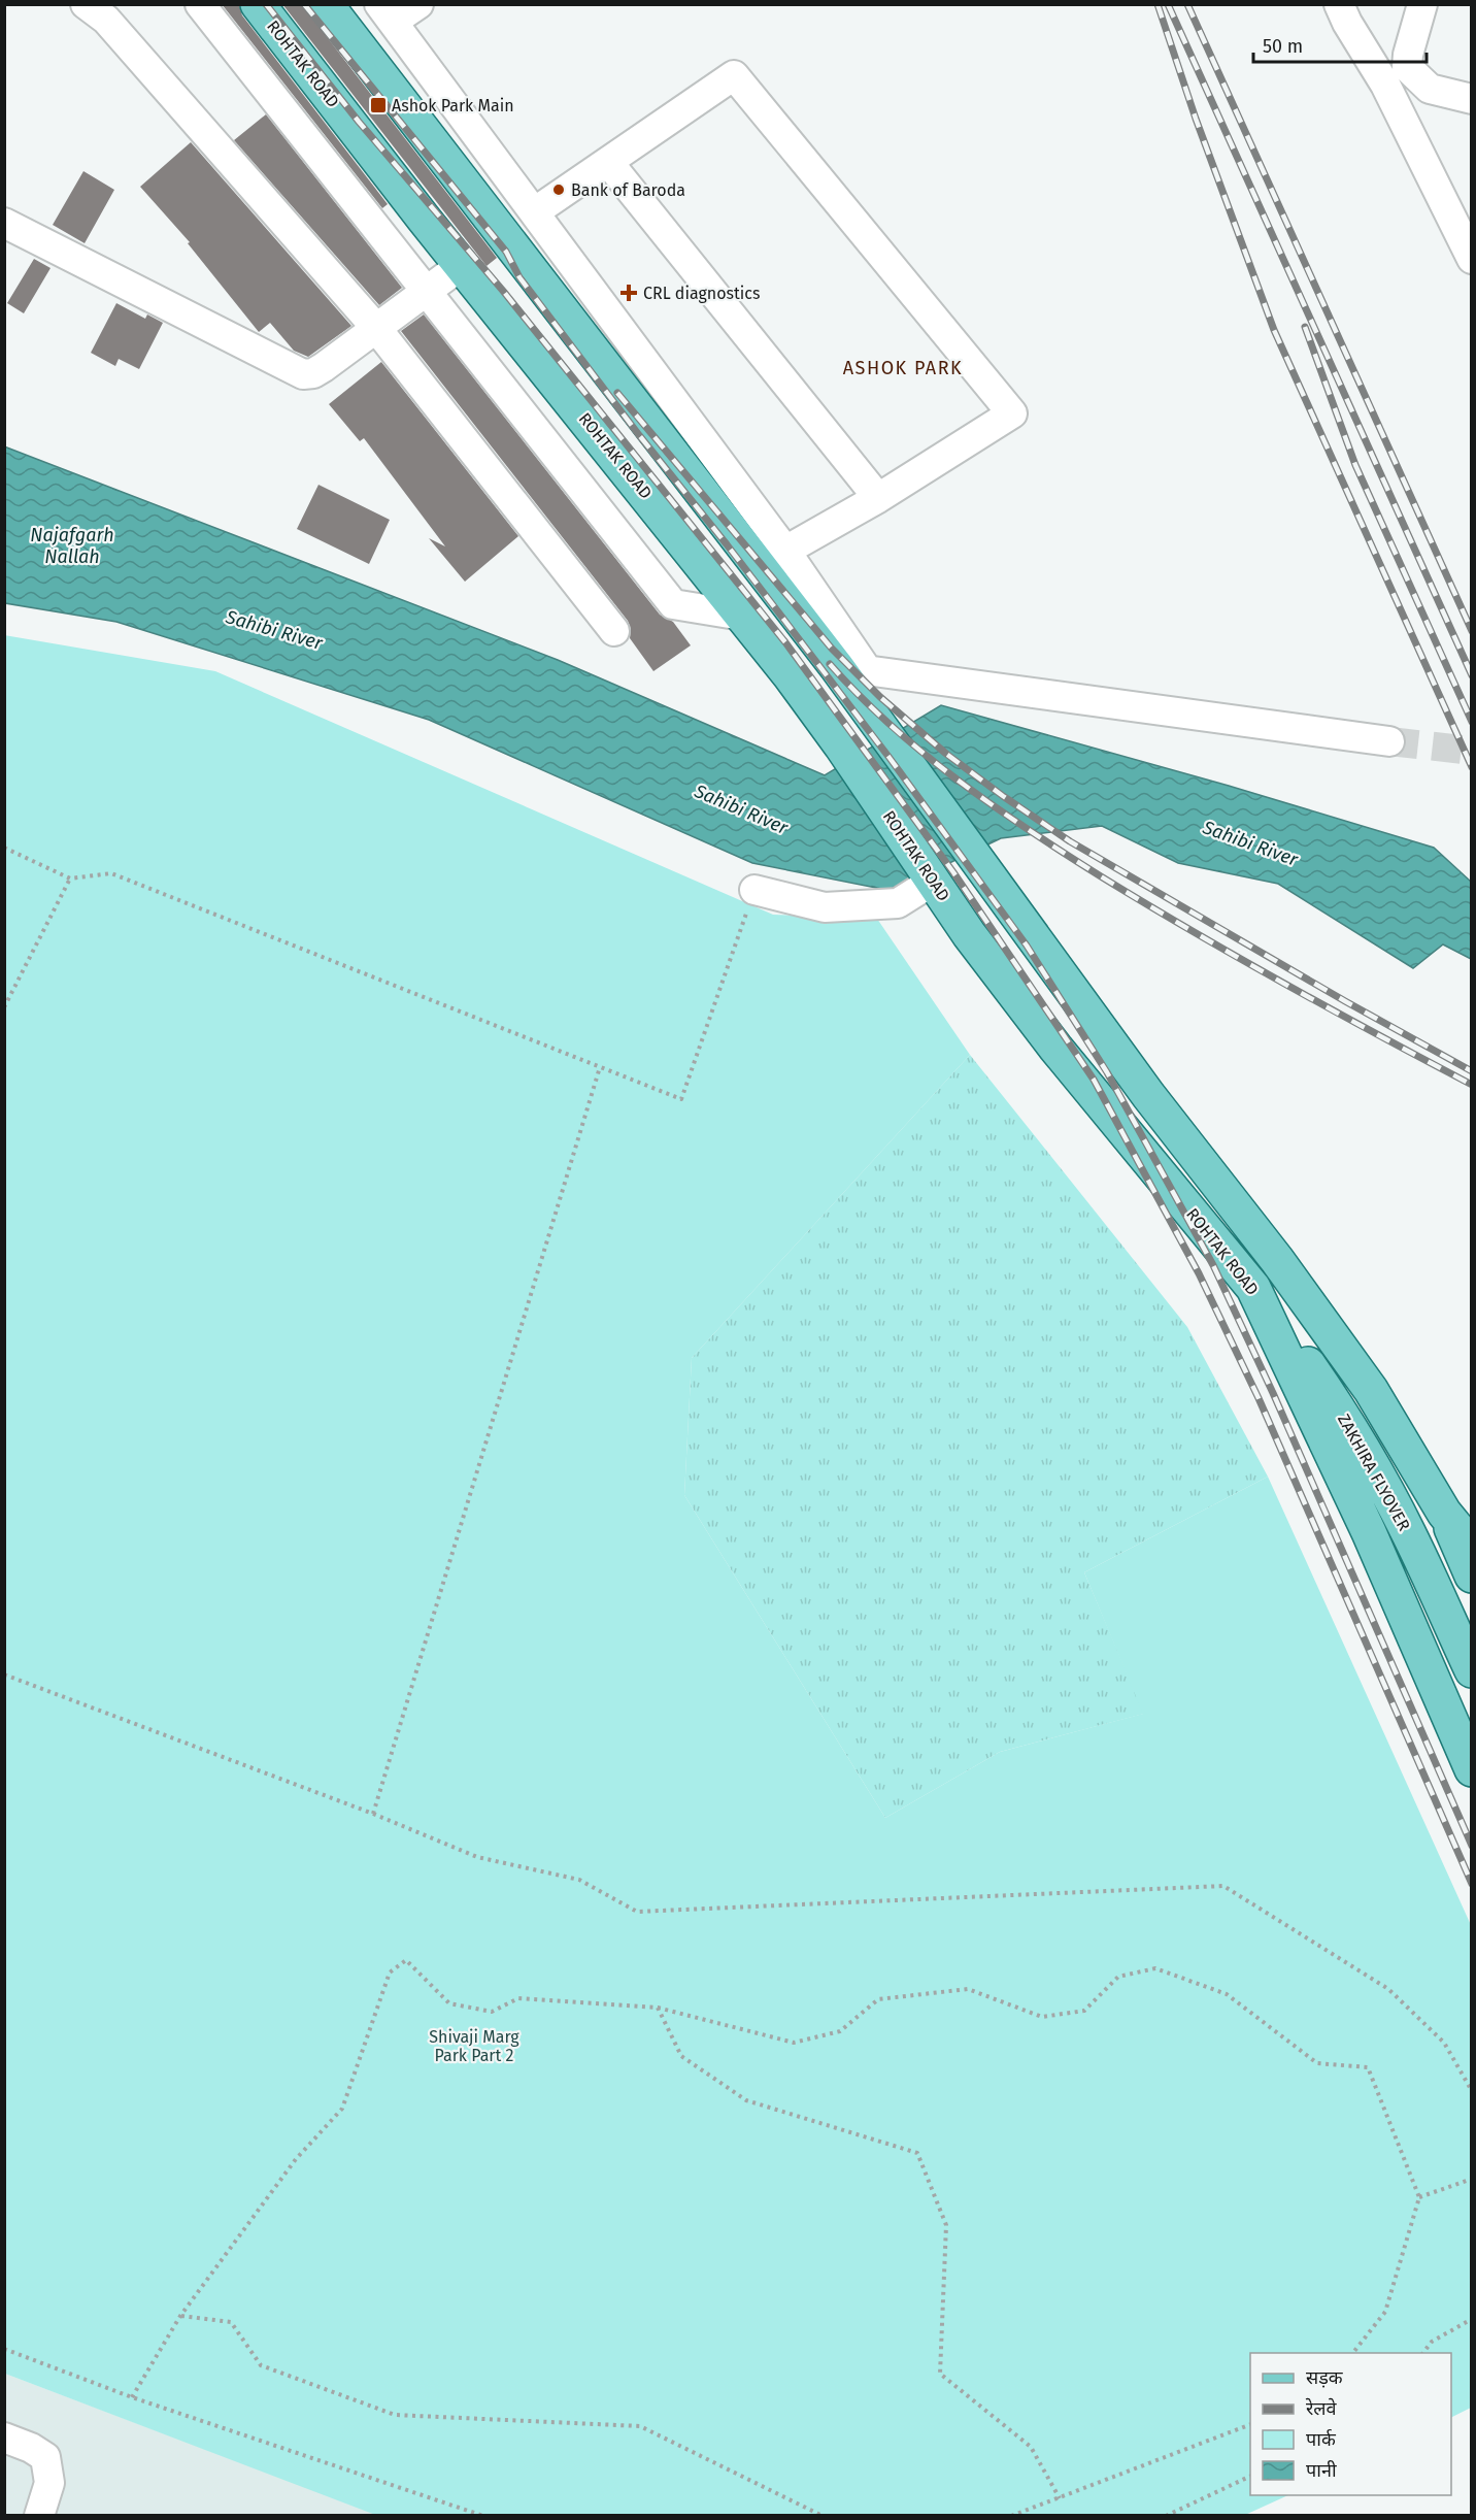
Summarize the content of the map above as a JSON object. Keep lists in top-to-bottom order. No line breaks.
{"streets":{"main road":["ROHTAK ROAD","ZAKHIRA FLYOVER"]},"crossings":[["ROHTAK ROAD","ZAKHIRA FLYOVER"]],"districts":["ASHOK PARK"],"water":["Najafgarh Nallah","Sahibi River"],"parks":["Shivaji Marg Park Part 2"],"places":{"transit":["Ashok Park Main"],"other":["Bank of Baroda"],"health":["CRL diagnostics"]},"legend":["सड़क","रेलवे","पार्क","पानी"],"scale_bar":"50 m"}
